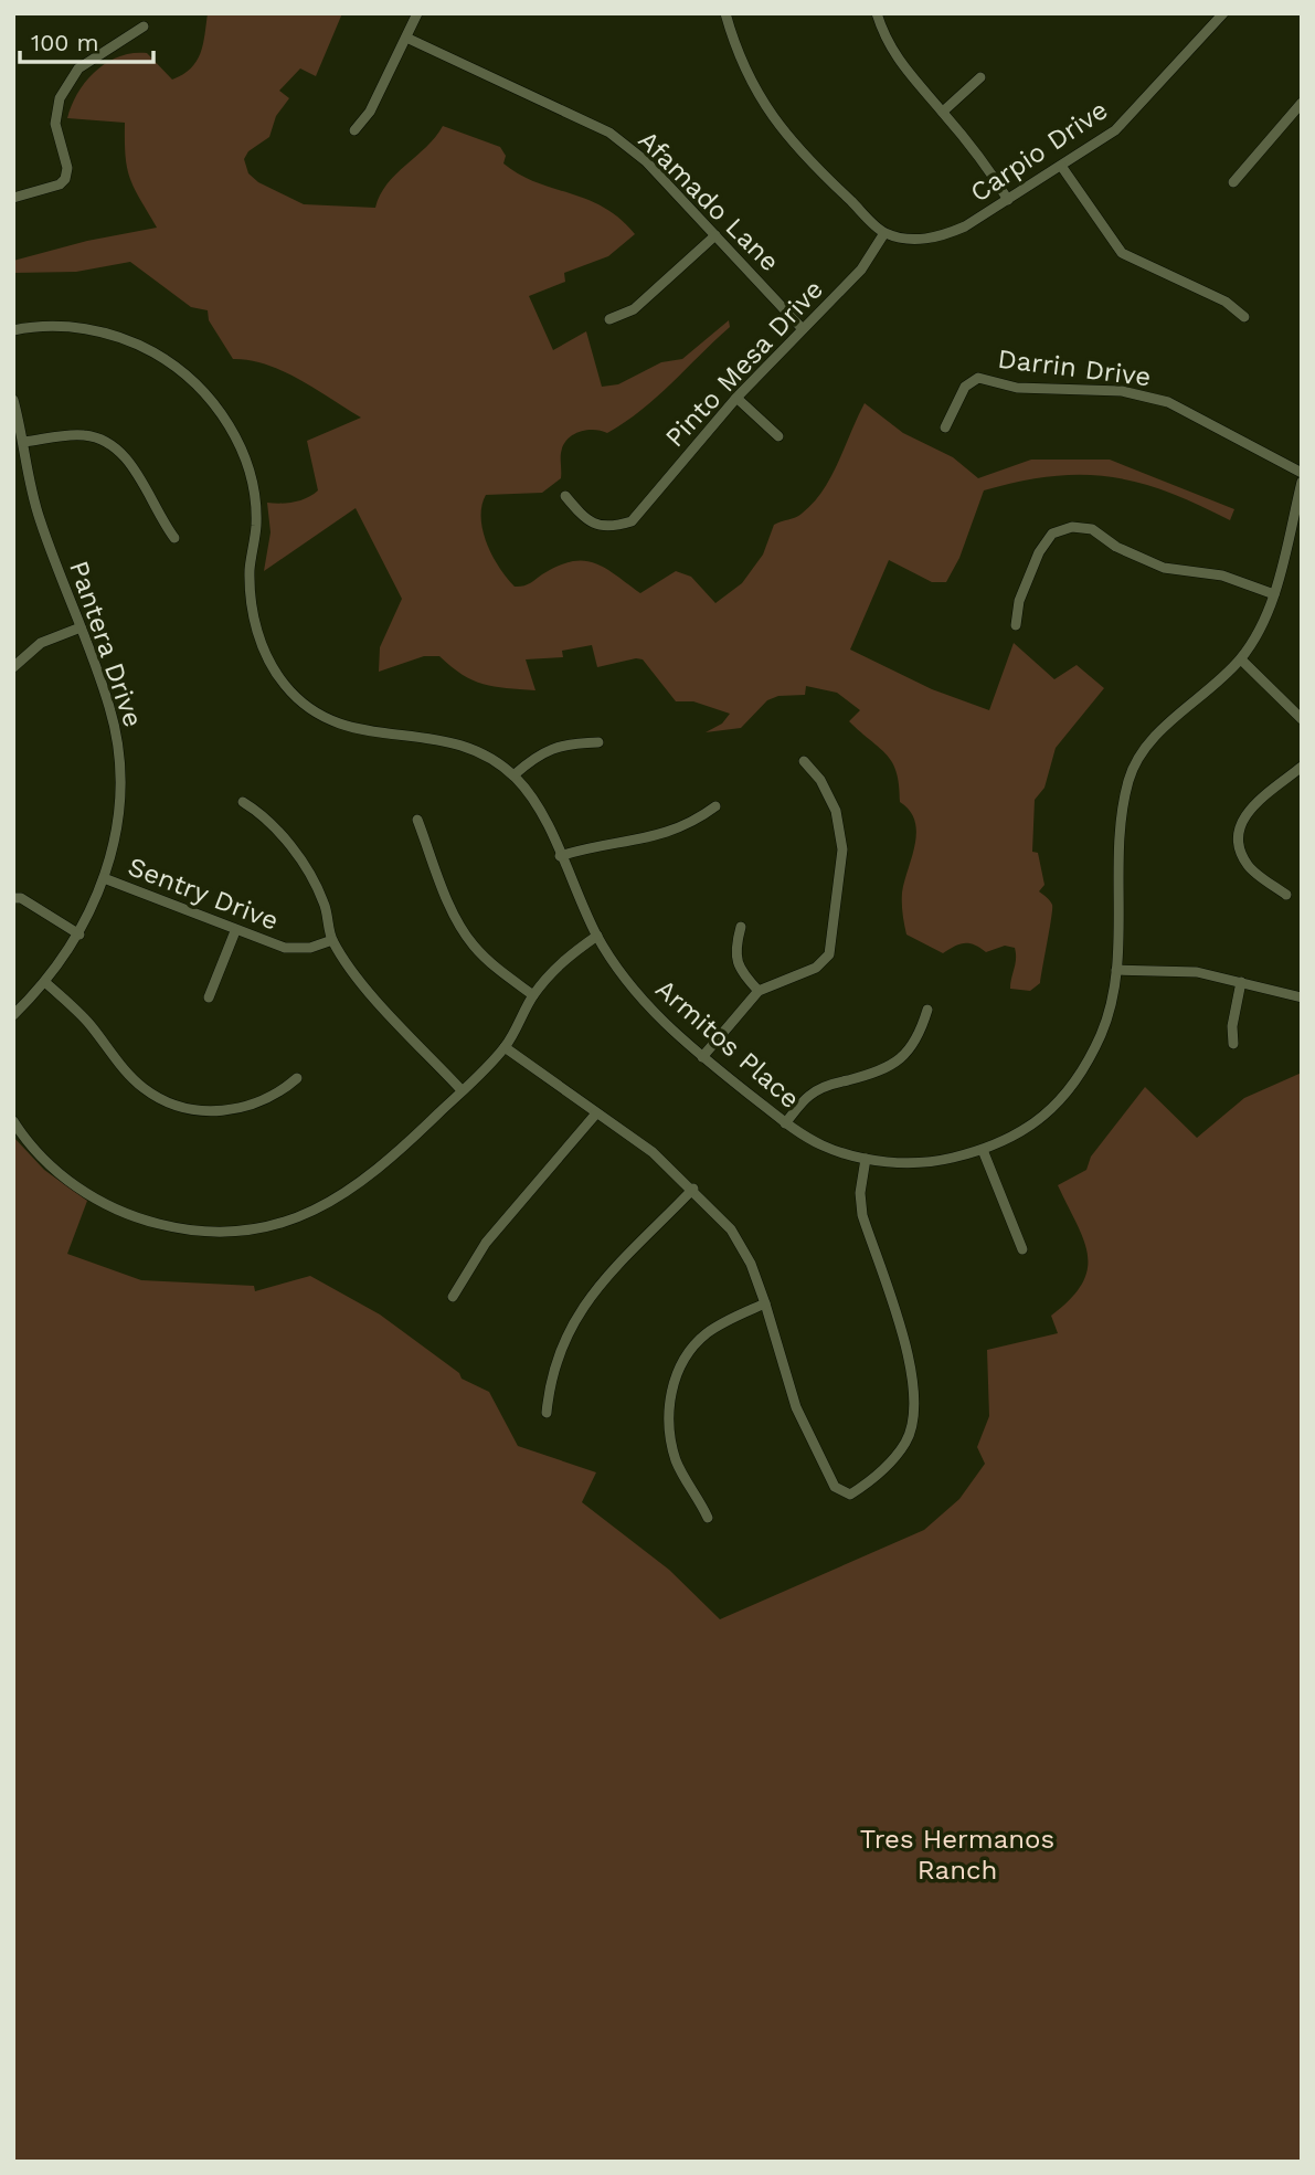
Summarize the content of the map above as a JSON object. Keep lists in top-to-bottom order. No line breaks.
{"streets":{"street":["Carpio Drive","Afamado Lane","Pinto Mesa Drive","Darrin Drive","Pantera Drive","Sentry Drive","Armitos Place"]},"crossings":[["Carpio Drive","Pinto Mesa Drive"],["Afamado Lane","Pinto Mesa Drive"],["Pantera Drive","Sentry Drive"]],"parks":["Tres Hermanos Ranch"],"scale_bar":"100 m"}
